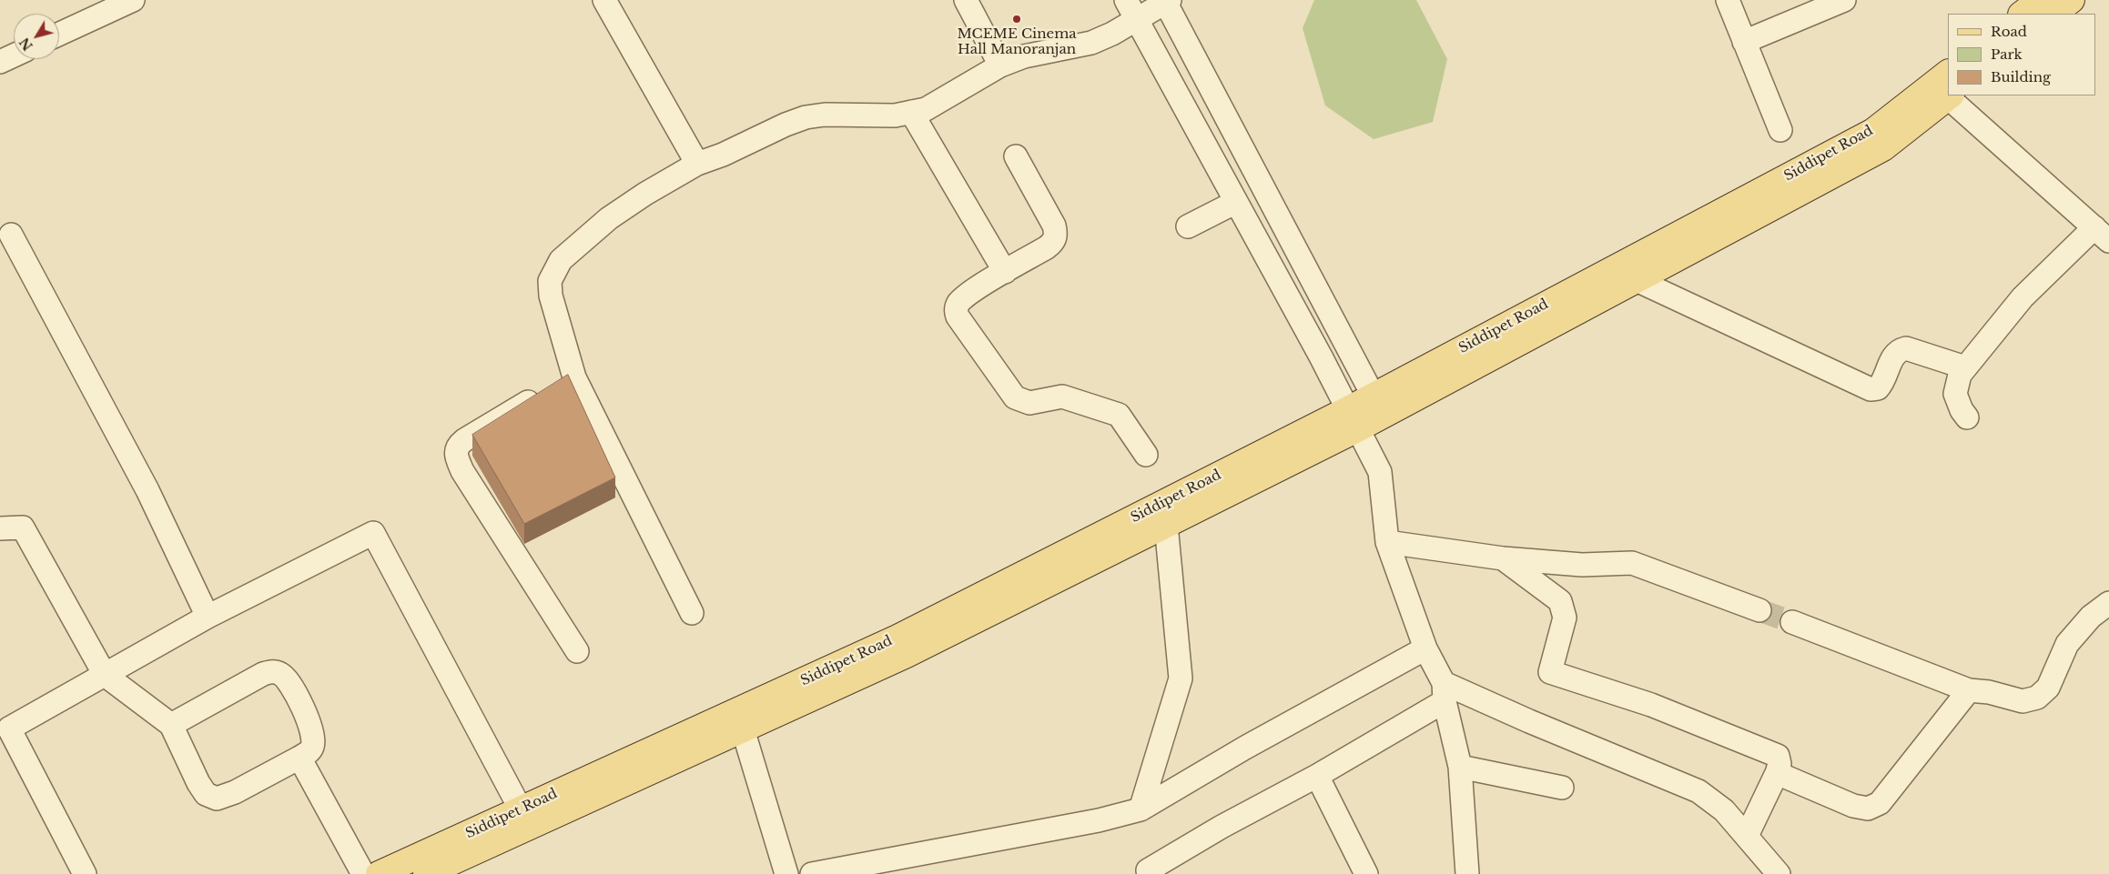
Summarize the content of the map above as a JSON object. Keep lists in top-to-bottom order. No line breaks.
{"streets":{"main road":["Siddipet Road"]},"places":["MCEME Cinema Hall Manoranjan"],"legend":["Road","Park","Building"],"north":"bottom left"}
